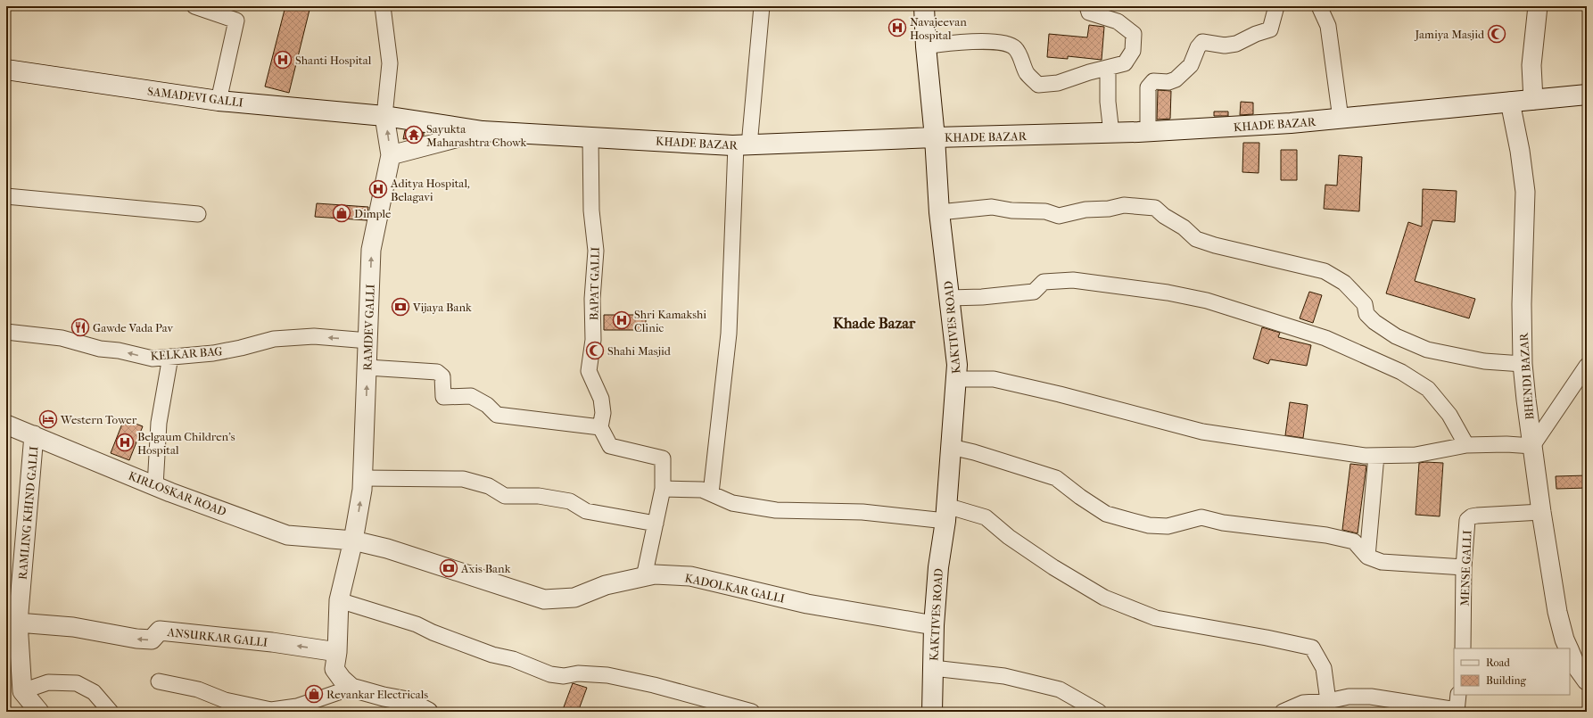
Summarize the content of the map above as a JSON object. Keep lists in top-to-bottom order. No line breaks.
{"streets":{"main road":["SAMADEVI GALLI","KHADE BAZAR","KAKTIVES ROAD"],"street":["BAPAT GALLI","RAMDEV GALLI","KELKAR BAG","BHENDI BAZAR","KIRLOSKAR ROAD","RAMLING KHIND GALLI","MENSE GALLI","KADOLKAR GALLI","ANSURKAR GALLI"]},"crossings":[["SAMADEVI GALLI","KHADE BAZAR"],["SAMADEVI GALLI","RAMDEV GALLI"],["KHADE BAZAR","BAPAT GALLI"],["KHADE BAZAR","RAMDEV GALLI"],["KHADE BAZAR","KAKTIVES ROAD"],["KHADE BAZAR","BHENDI BAZAR"],["RAMDEV GALLI","KELKAR BAG"],["RAMDEV GALLI","KIRLOSKAR ROAD"],["RAMDEV GALLI","KADOLKAR GALLI"],["RAMDEV GALLI","ANSURKAR GALLI"],["KAKTIVES ROAD","KADOLKAR GALLI"],["BHENDI BAZAR","MENSE GALLI"],["KIRLOSKAR ROAD","RAMLING KHIND GALLI"],["KIRLOSKAR ROAD","KADOLKAR GALLI"],["RAMLING KHIND GALLI","ANSURKAR GALLI"]],"one_way":["RAMDEV GALLI","KELKAR BAG"],"districts":["Khade Bazar"],"places":{"hospital":["Navajeevan Hospital","Shanti Hospital","Aditya Hospital, Belagavi","Shri Kamakshi Clinic","Belgaum Children's Hospital"],"mosque":["Jamiya Masjid","Shahi Masjid"],"temple":["Sayukta Maharashtra Chowk"],"shop":["Dimple","Revankar Electricals"],"bank":["Vijaya Bank","Axis Bank"],"restaurant":["Gawde Vada Pav"],"hotel":["Western Tower"]},"legend":["Road","Building"]}
